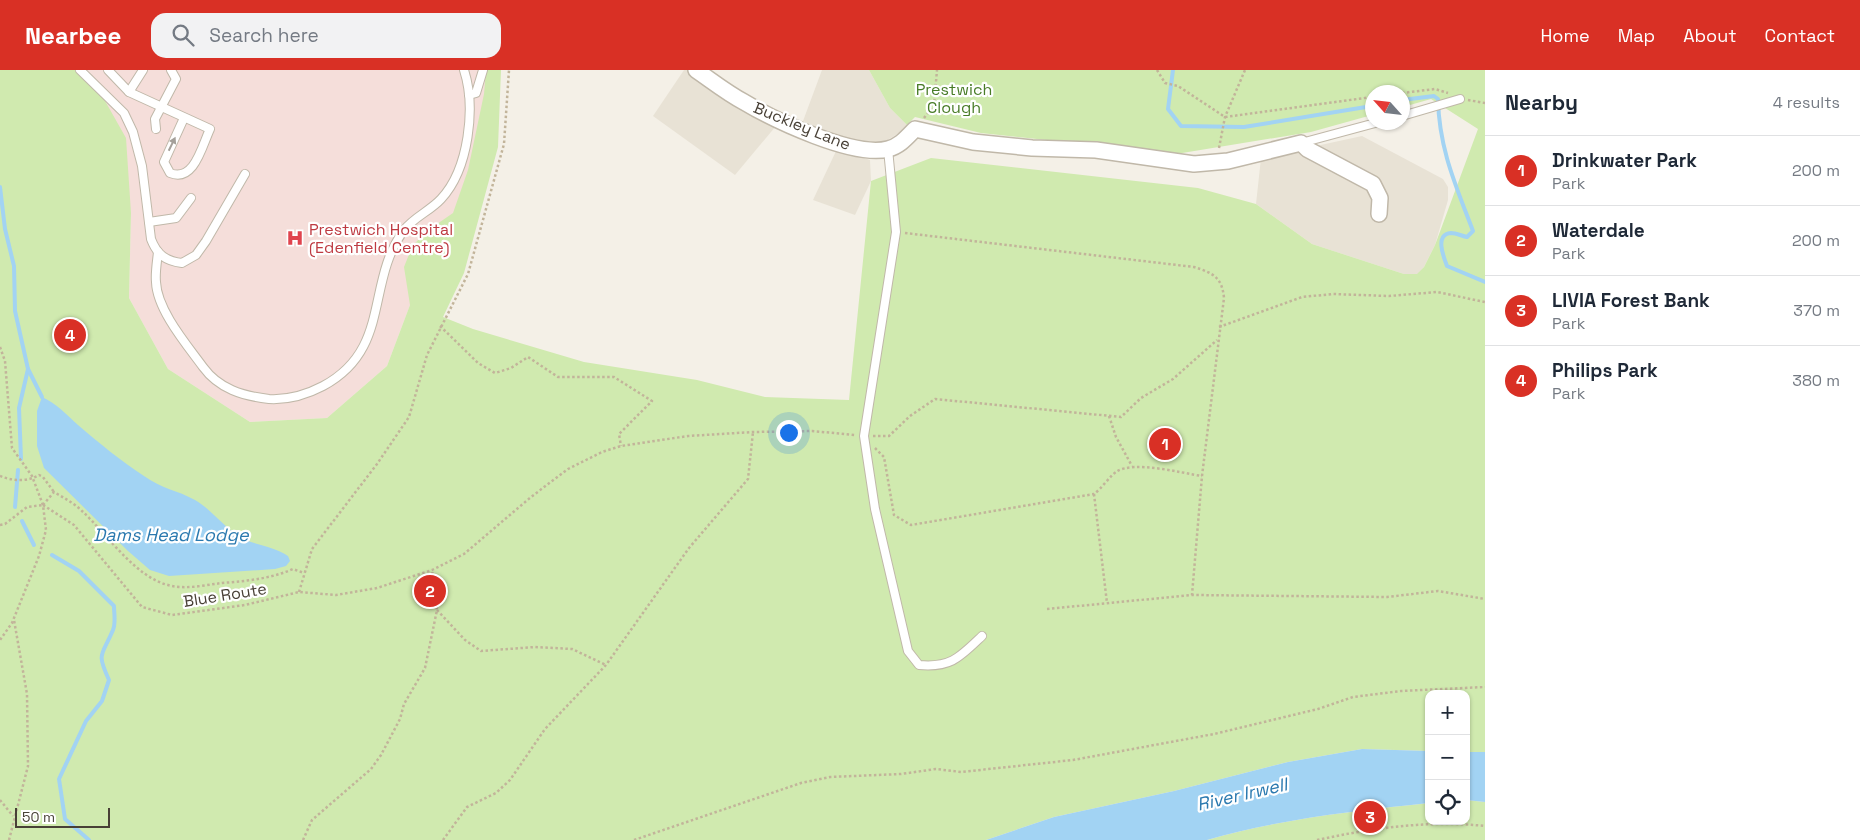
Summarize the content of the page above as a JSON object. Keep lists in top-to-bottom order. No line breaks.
{"streets":{"street":["Buckley Lane"],"path":["Blue Route"]},"water":["Dams Head Lodge","River Irwell"],"parks":["Prestwich Clough"],"places":{"hospital":["Prestwich Hospital (Edenfield Centre)"]},"scale_bar":"50 m","north":"top left","page":{"header":"Nearbee","search":"Search here","nav":["Home","Map","About","Contact"],"heading":["Nearby","4 results"],"list":[{"mark":"1","name":"Drinkwater Park","note":"Park","value":"200 m"},{"mark":"2","name":"Waterdale","note":"Park","value":"200 m"},{"mark":"3","name":"LIVIA Forest Bank","note":"Park","value":"370 m"},{"mark":"4","name":"Philips Park","note":"Park","value":"380 m"}],"pins":["4","1","2","3"],"map_buttons":["+","−"],"scale":"50 m"}}
